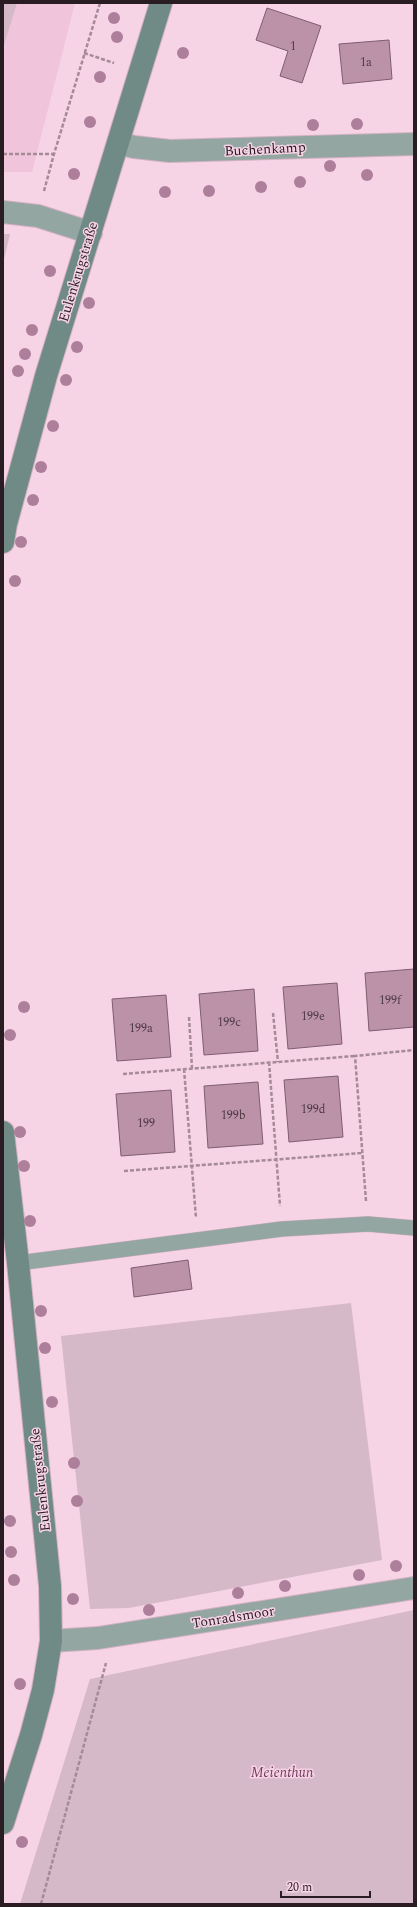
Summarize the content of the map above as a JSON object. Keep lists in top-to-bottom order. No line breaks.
{"streets":{"main road":["Eulenkrugstraße"],"street":["Buchenkamp","Tonradsmoor"]},"crossings":[["Buchenkamp","Eulenkrugstraße"],["Eulenkrugstraße","Tonradsmoor"]],"parks":["Meienthun"],"house_numbers":["1","1a","199f","199e","199c","199a","199d","199b","199"],"scale_bar":"20 m"}
